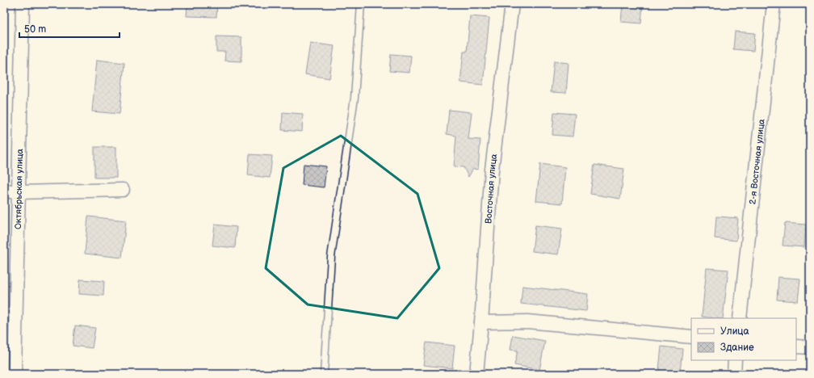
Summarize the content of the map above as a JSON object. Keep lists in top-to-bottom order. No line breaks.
{"streets":{"street":["2-я Восточная улица","Октябрьская улица","Восточная улица"]},"legend":["Улица","Здание"],"scale_bar":"50 m"}
